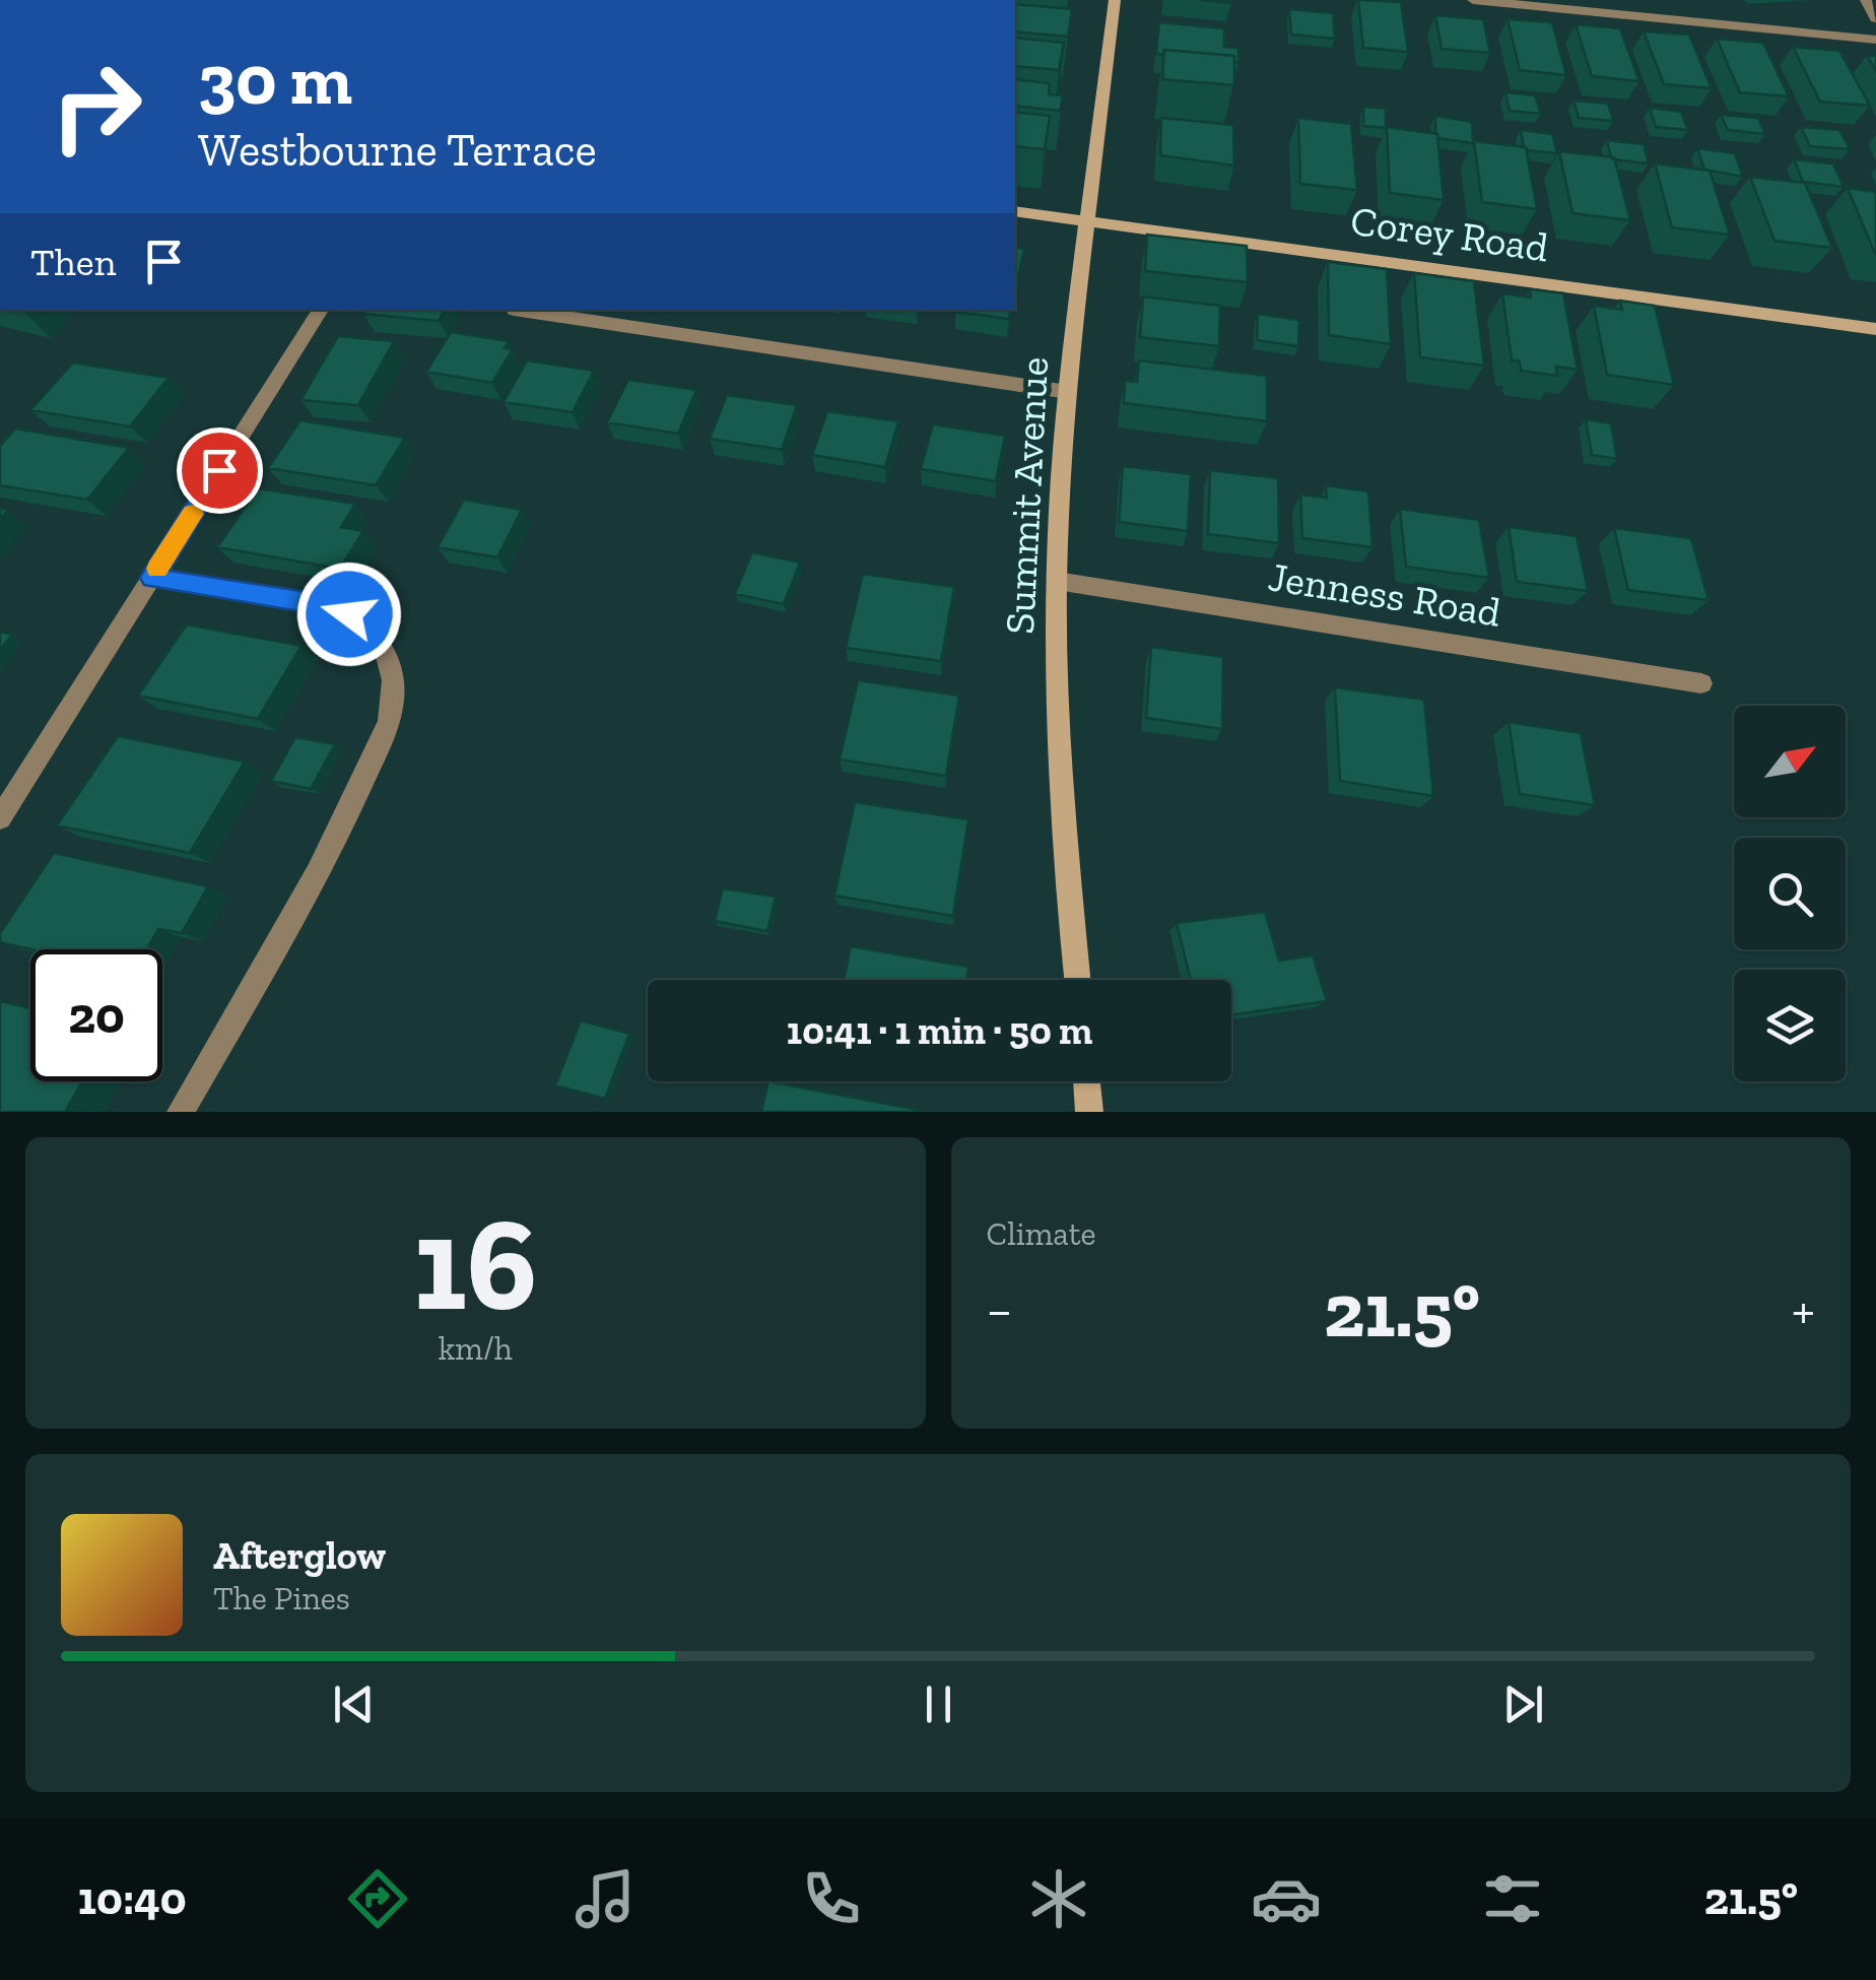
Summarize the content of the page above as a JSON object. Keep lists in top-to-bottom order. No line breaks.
{"streets":{"street":["Corey Road","Summit Avenue","Jenness Road"]},"crossings":[["Corey Road","Summit Avenue"],["Summit Avenue","Jenness Road"]],"north":"top right","page":{"turn":["30 m","Westbourne Terrace"],"then":"Then","limit":"20","trip":"10:41 · 1 min · 50 m","tile":[["16","km/h"],"Climate"],"heat":["−","21.5°","+"],"song":["Afterglow","The Pines"],"tabs":["10:40","21.5°"]}}
